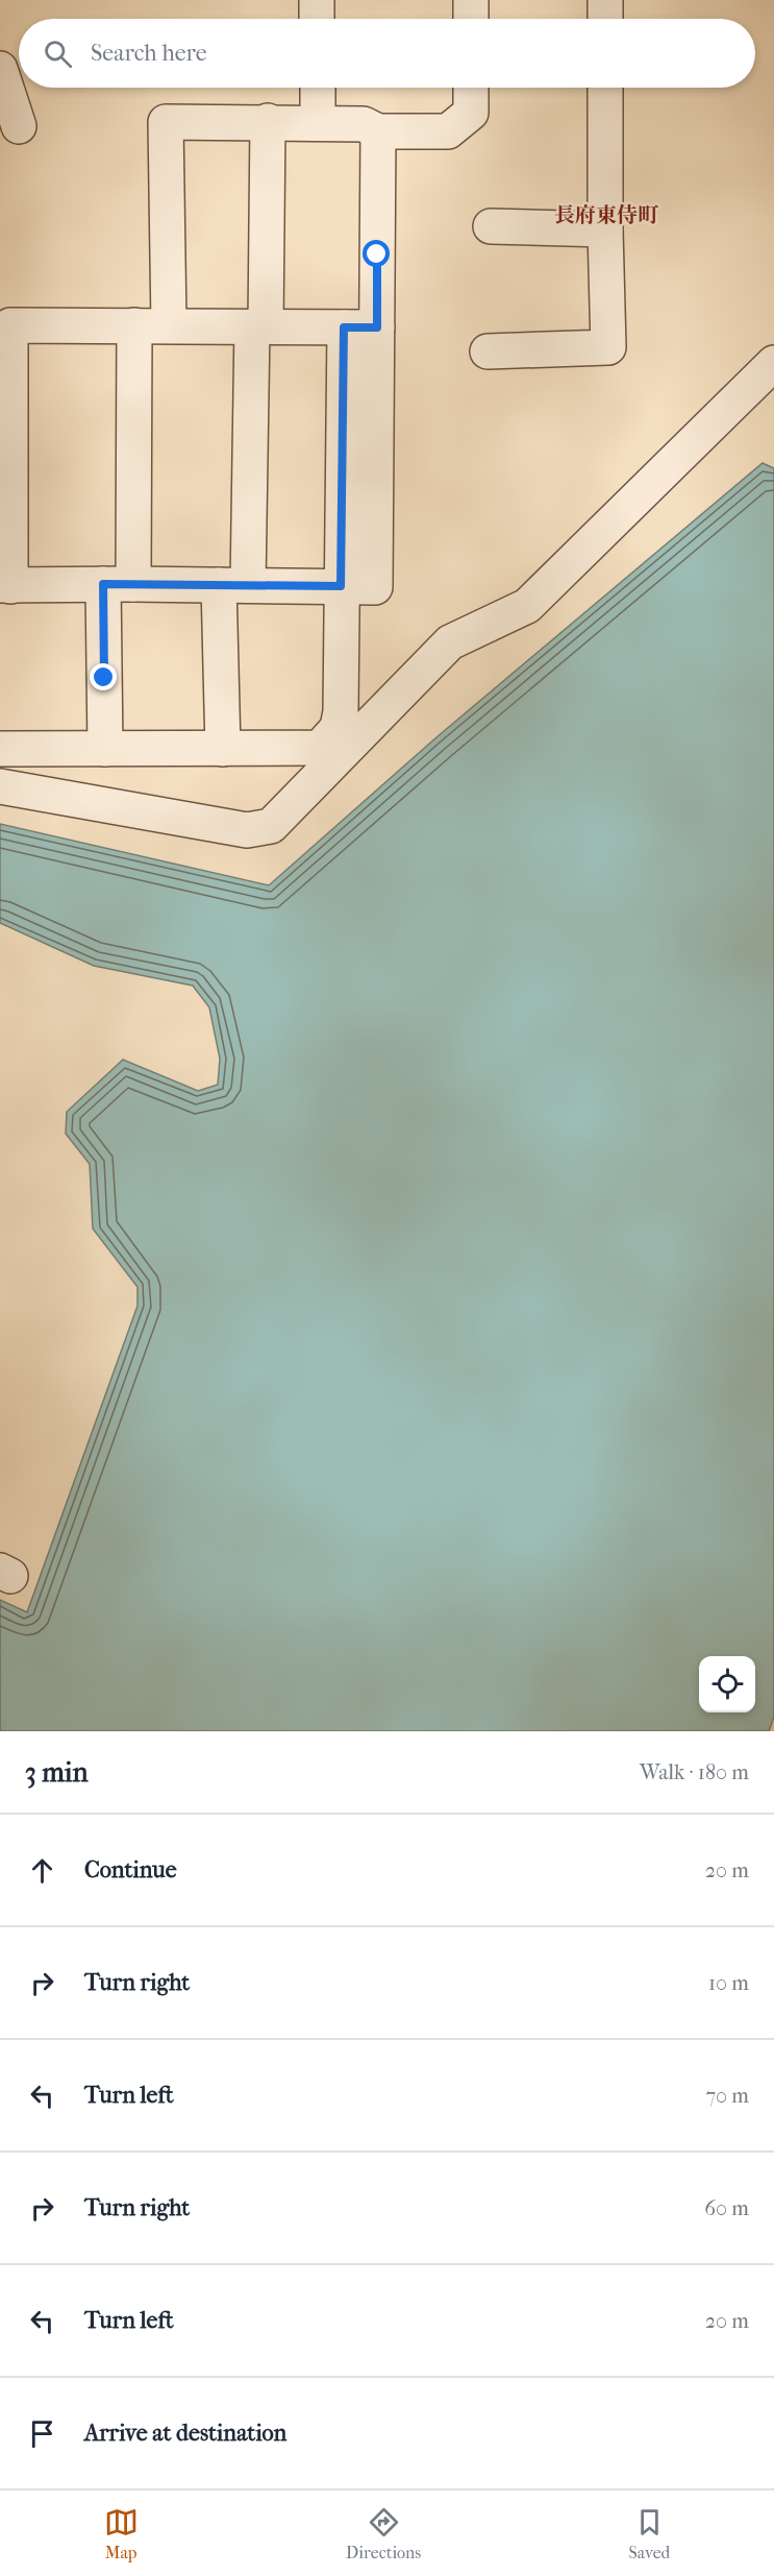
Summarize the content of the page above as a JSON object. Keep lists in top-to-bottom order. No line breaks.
{"districts":["長府東侍町"],"page":{"search":"Search here","heading":["3 min","Walk · 180 m"],"list":[["Continue","20 m"],["Turn right","10 m"],["Turn left","70 m"],["Turn right","60 m"],["Turn left","20 m"],"Arrive at destination"],"nav":["Map","Directions","Saved"]}}
